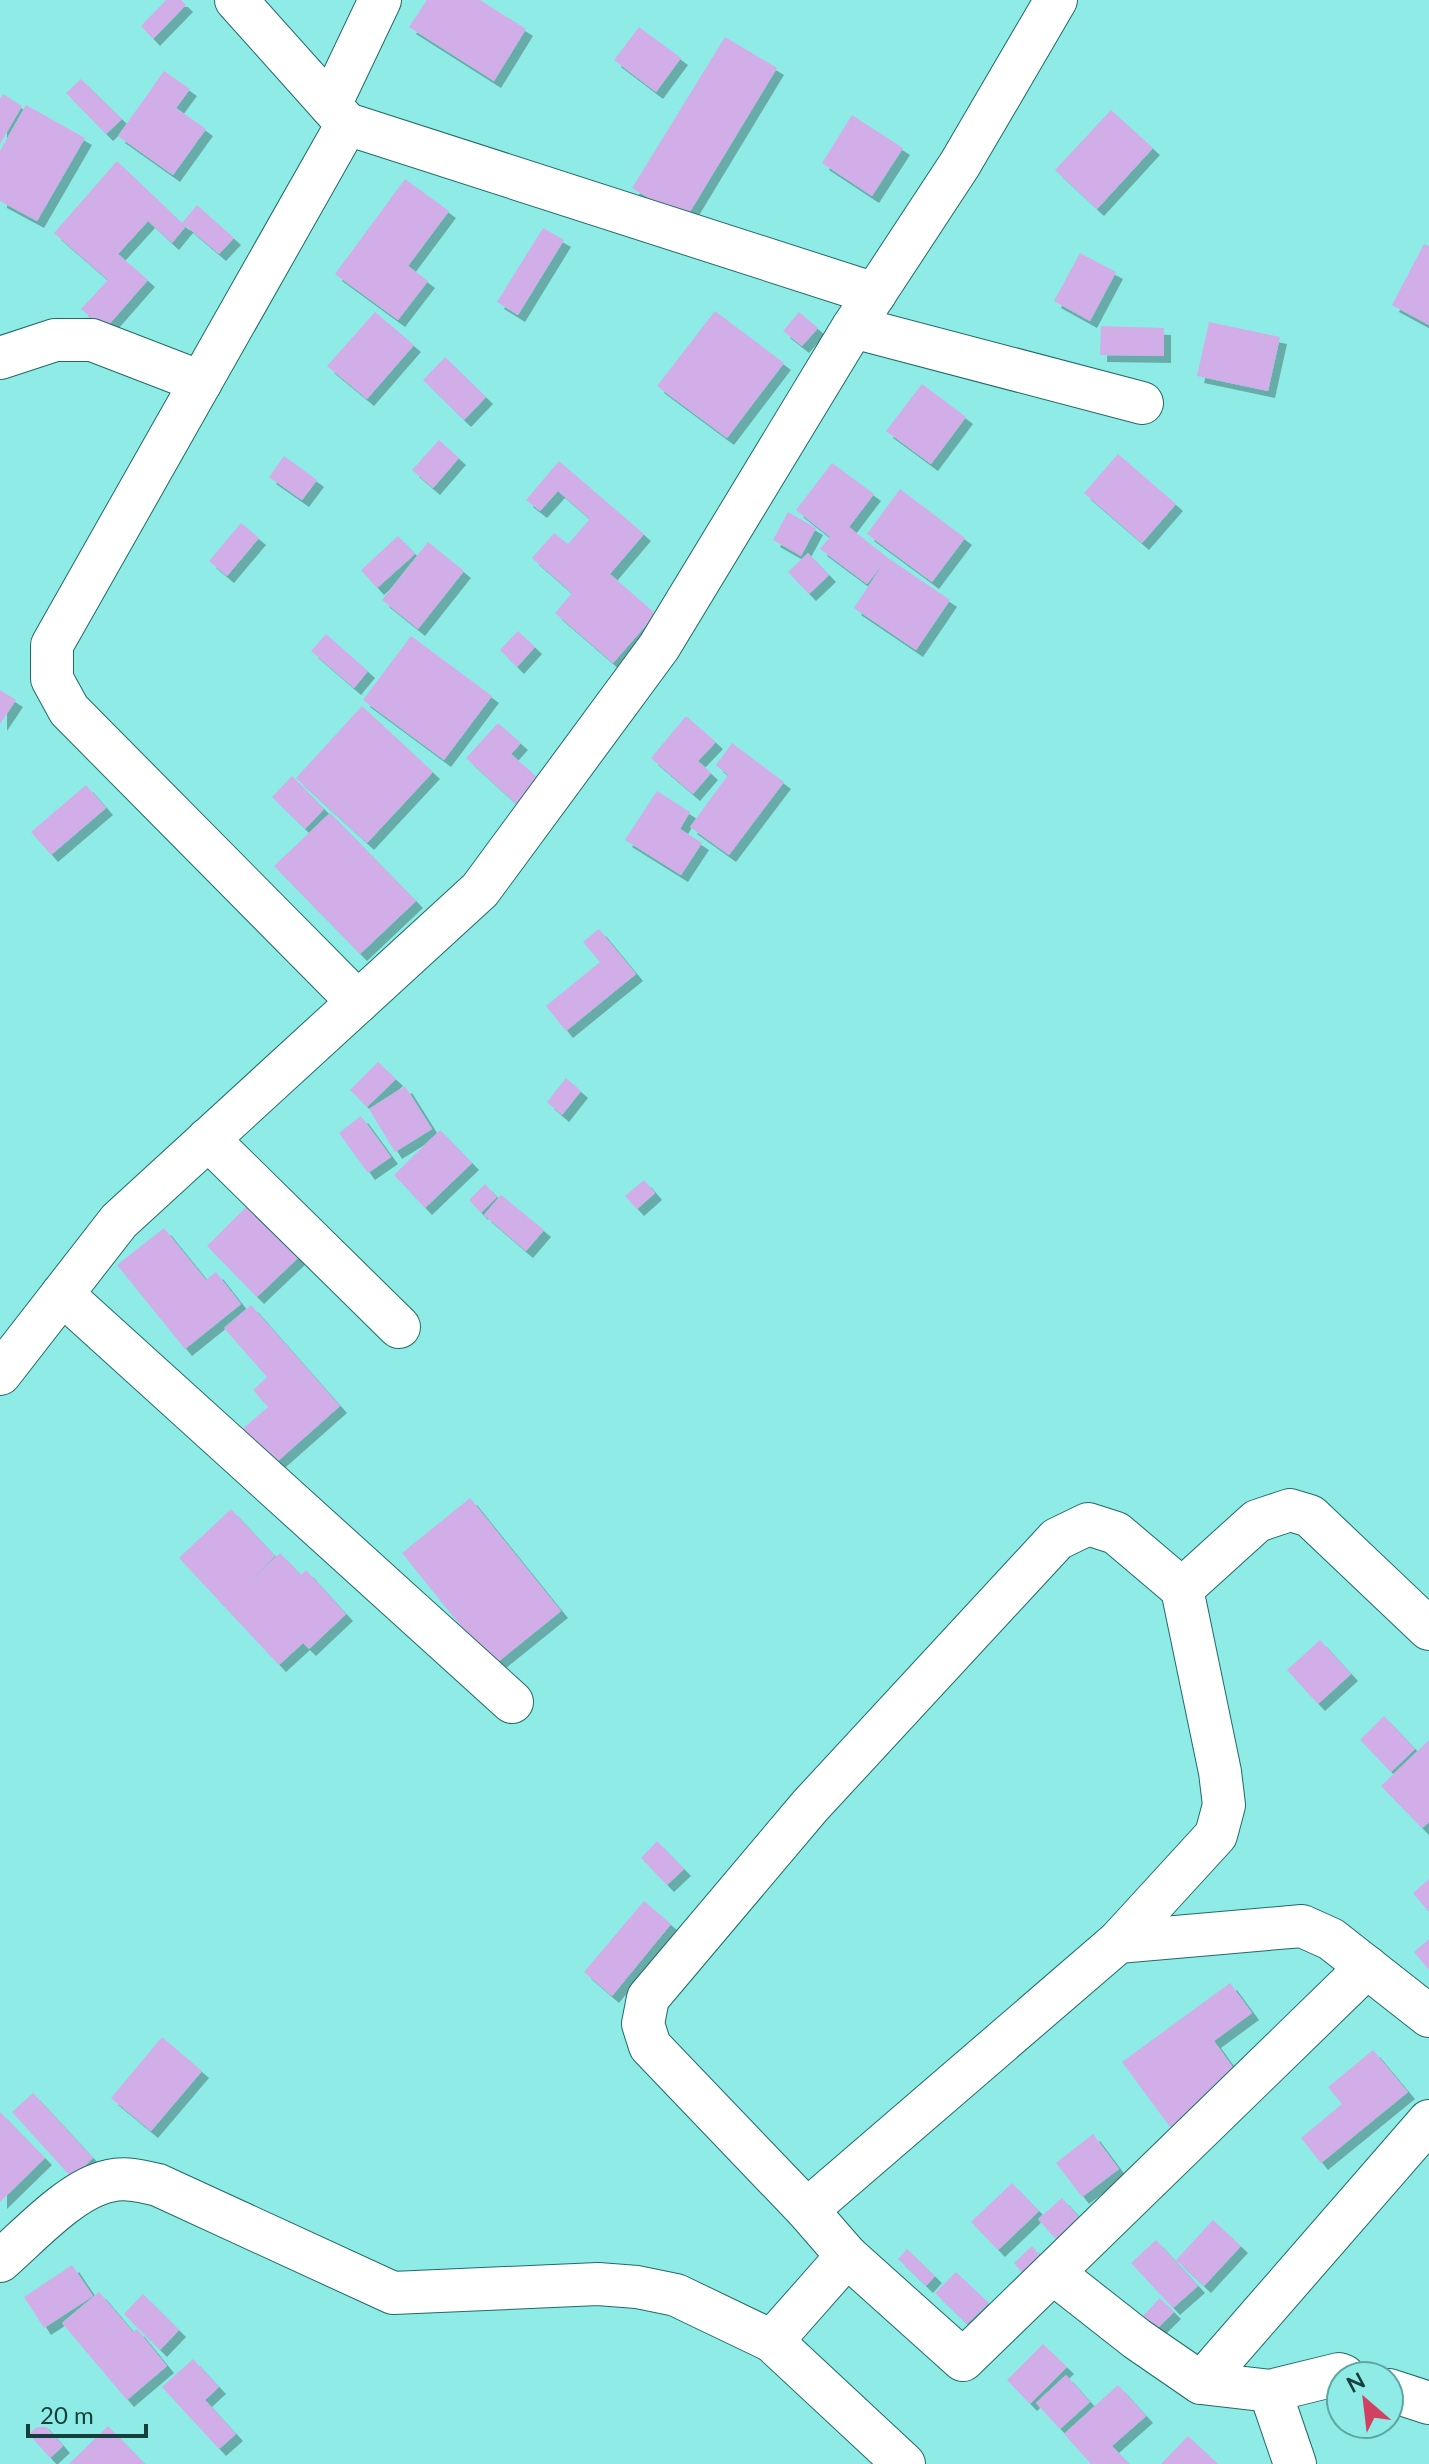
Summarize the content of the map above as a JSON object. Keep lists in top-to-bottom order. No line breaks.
{"scale_bar":"20 m","north":"top left"}
